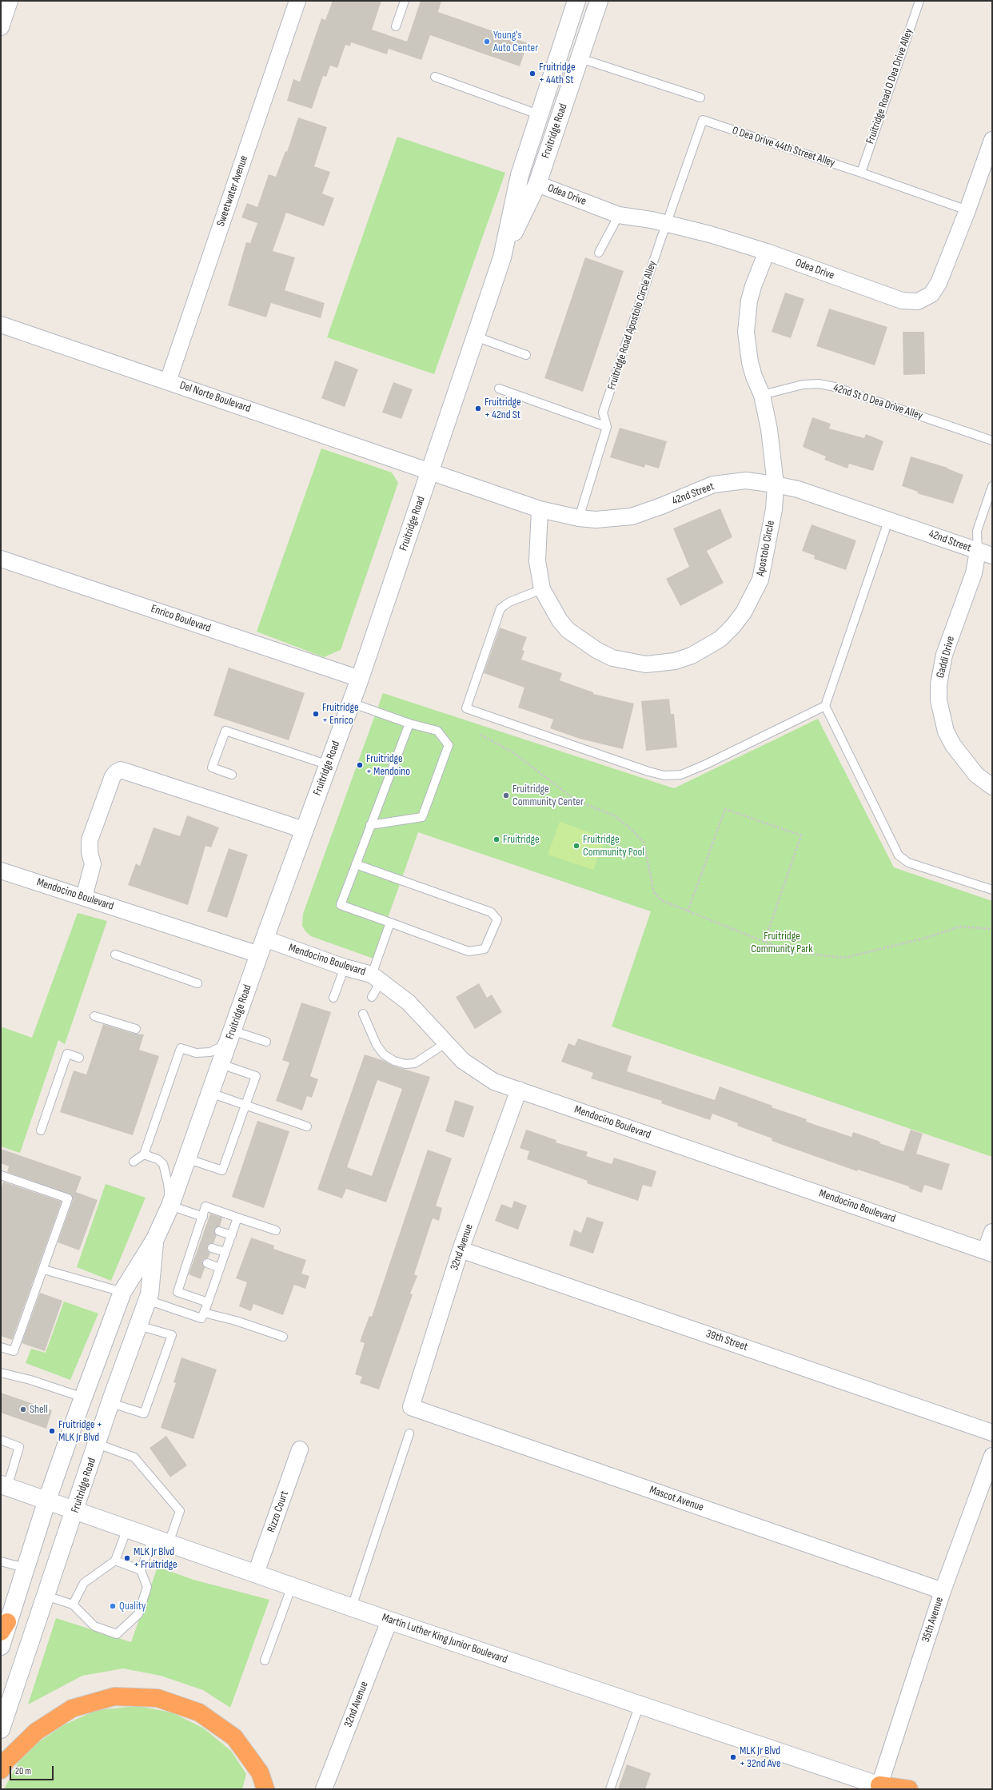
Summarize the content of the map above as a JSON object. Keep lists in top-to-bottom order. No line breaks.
{"streets":{"main road":["Fruitridge Road","Martin Luther King Junior Boulevard"],"street":["Sweetwater Avenue","Odea Drive","Del Norte Boulevard","42nd Street","Apostolo Circle","Enrico Boulevard","Gaddi Drive","Mendocino Boulevard","32nd Avenue","39th Street","Mascot Avenue","Rizzo Court","35th Avenue"],"lane":["Fruitridge Road O Dea Drive Alley","O Dea Drive 44th Street Alley","Fruitridge Road Apostolo Circle Alley","42nd St O Dea Drive Alley"]},"crossings":[["Fruitridge Road O Dea Drive Alley","O Dea Drive 44th Street Alley"],["Fruitridge Road","Odea Drive"],["Fruitridge Road","Del Norte Boulevard"],["Fruitridge Road","42nd Street"],["Fruitridge Road","Enrico Boulevard"],["Fruitridge Road","Mendocino Boulevard"],["Fruitridge Road","Martin Luther King Junior Boulevard"],["O Dea Drive 44th Street Alley","Odea Drive"],["O Dea Drive 44th Street Alley","Fruitridge Road Apostolo Circle Alley"],["Sweetwater Avenue","Del Norte Boulevard"],["Odea Drive","Fruitridge Road Apostolo Circle Alley"],["Odea Drive","Apostolo Circle"],["Del Norte Boulevard","42nd Street"],["42nd St O Dea Drive Alley","Apostolo Circle"],["42nd Street","Apostolo Circle"],["42nd Street","Gaddi Drive"],["Mendocino Boulevard","32nd Avenue"],["32nd Avenue","39th Street"],["32nd Avenue","Mascot Avenue"],["32nd Avenue","Martin Luther King Junior Boulevard"],["Mascot Avenue","35th Avenue"],["Rizzo Court","Martin Luther King Junior Boulevard"],["35th Avenue","Martin Luther King Junior Boulevard"]],"parks":["Fruitridge Community Park"],"places":["Young's Auto Center","Fruitridge + 44th St","Fruitridge + 42nd St","Fruitridge + Enrico","Fruitridge + Mendoino","Fruitridge Community Center","Fruitridge","Fruitridge Community Pool","Shell","Fruitridge + MLK Jr Blvd","MLK Jr Blvd + Fruitridge","Quality","MLK Jr Blvd + 32nd Ave"],"scale_bar":"20 m"}
